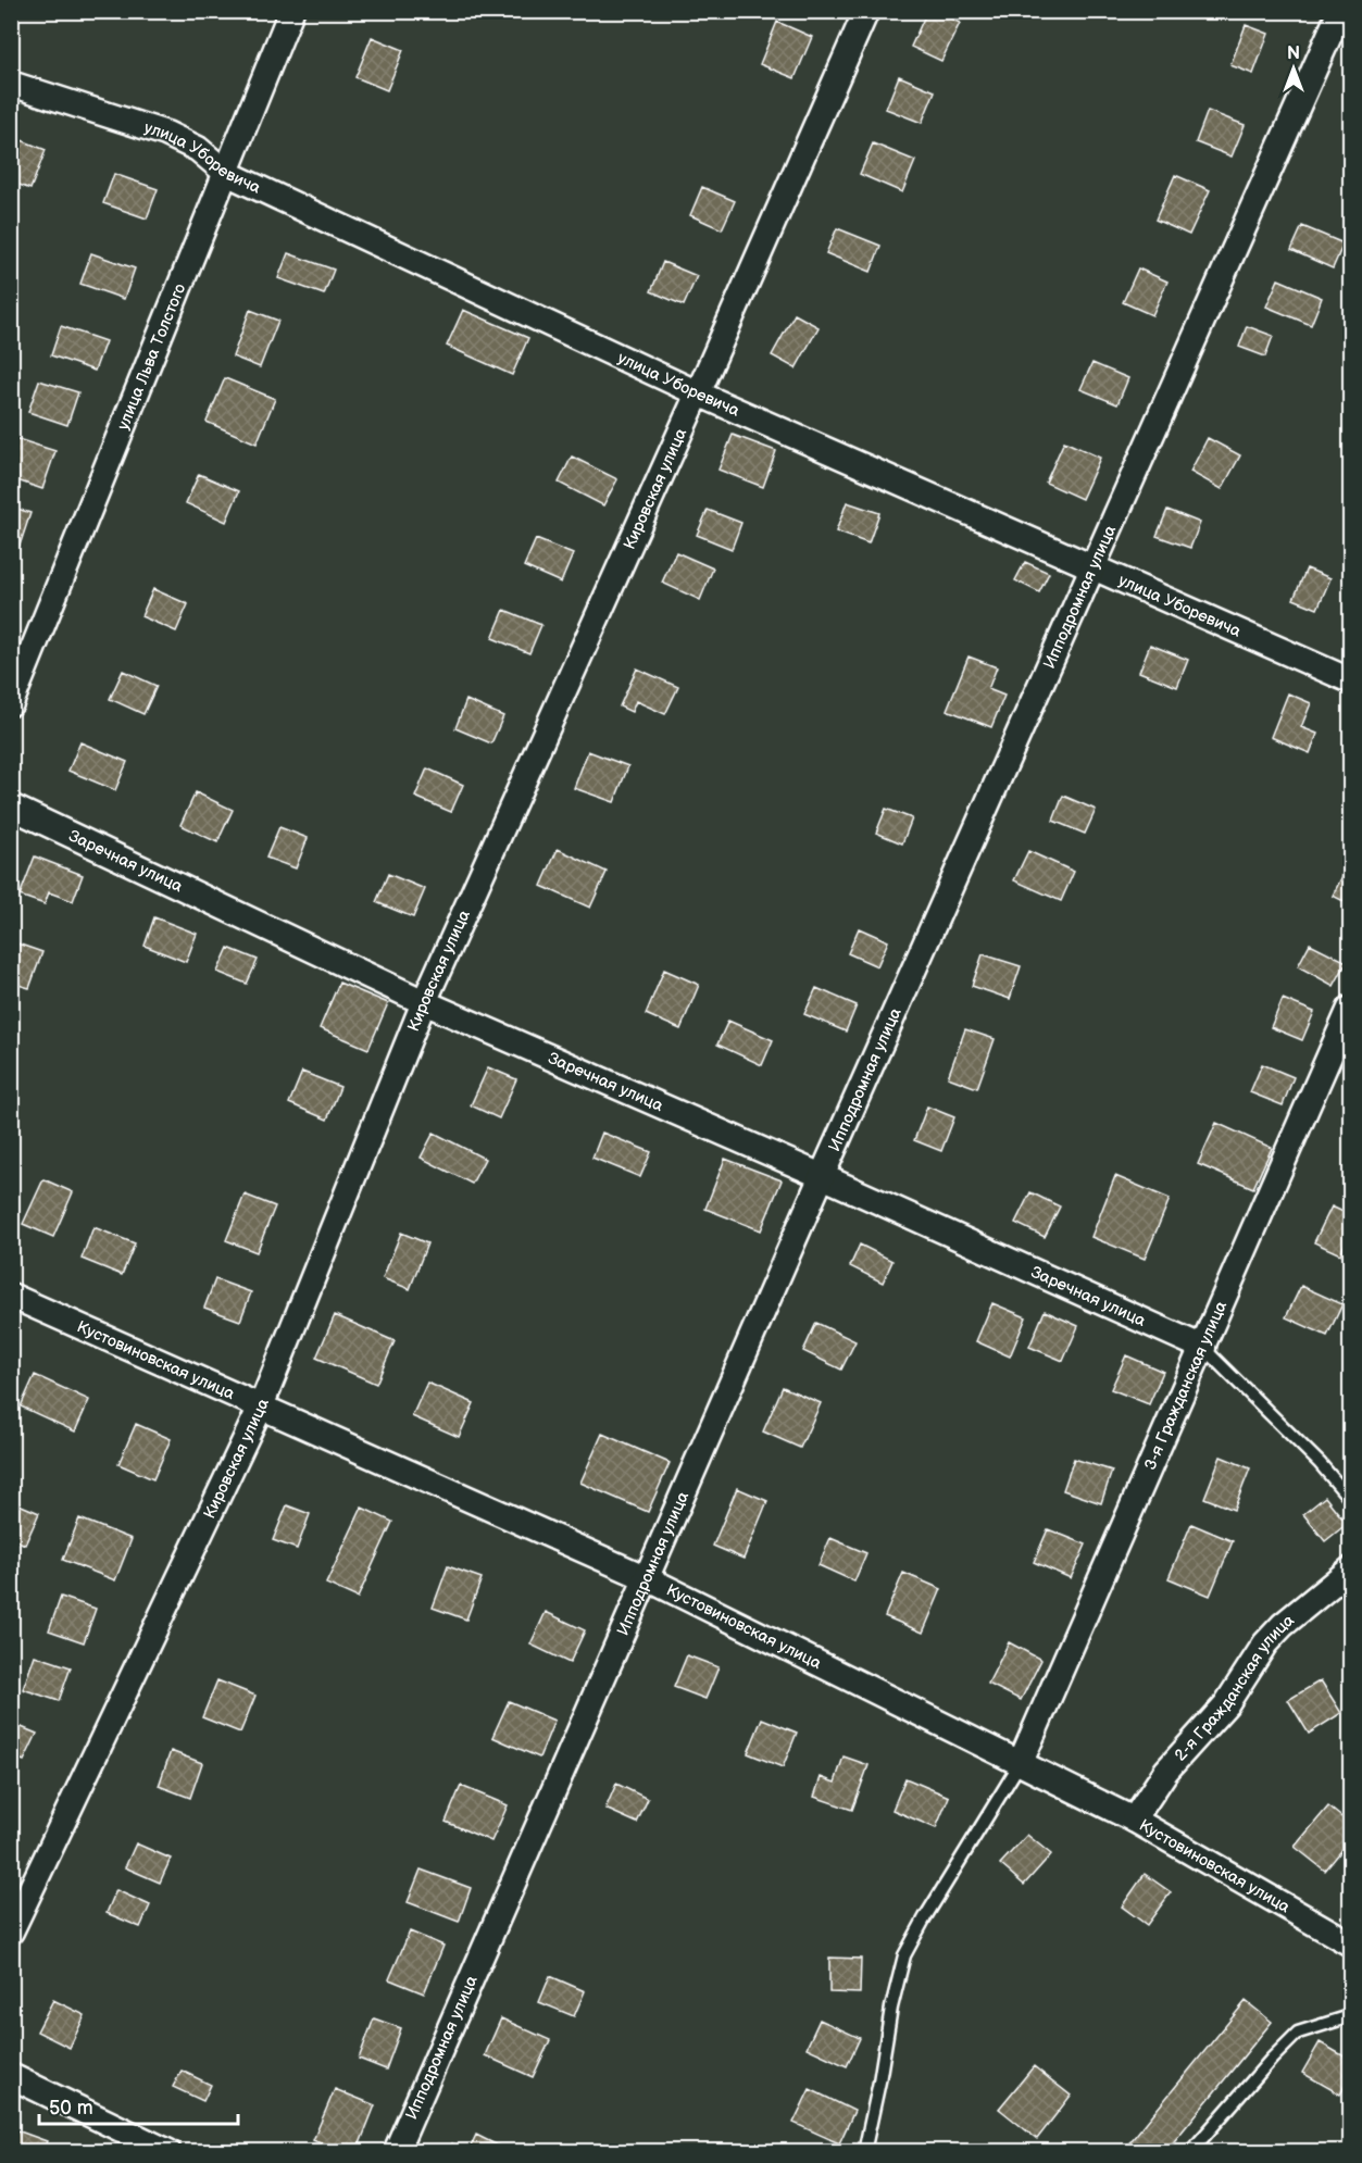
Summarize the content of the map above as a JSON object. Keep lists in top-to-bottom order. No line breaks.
{"streets":{"street":["улица Уборевича","улица Льва Толстого","Кировская улица","Ипподромная улица","Заречная улица","Кустовиновская улица","3-я Гражданская улица","2-я Гражданская улица"]},"crossings":[["улица Уборевича","улица Льва Толстого"],["улица Уборевича","Кировская улица"],["улица Уборевича","Ипподромная улица"],["Кировская улица","Заречная улица"],["Кировская улица","Кустовиновская улица"],["Ипподромная улица","Заречная улица"],["Ипподромная улица","Кустовиновская улица"],["Заречная улица","3-я Гражданская улица"],["Кустовиновская улица","3-я Гражданская улица"],["Кустовиновская улица","2-я Гражданская улица"]],"scale_bar":"50 m","north":"top"}
